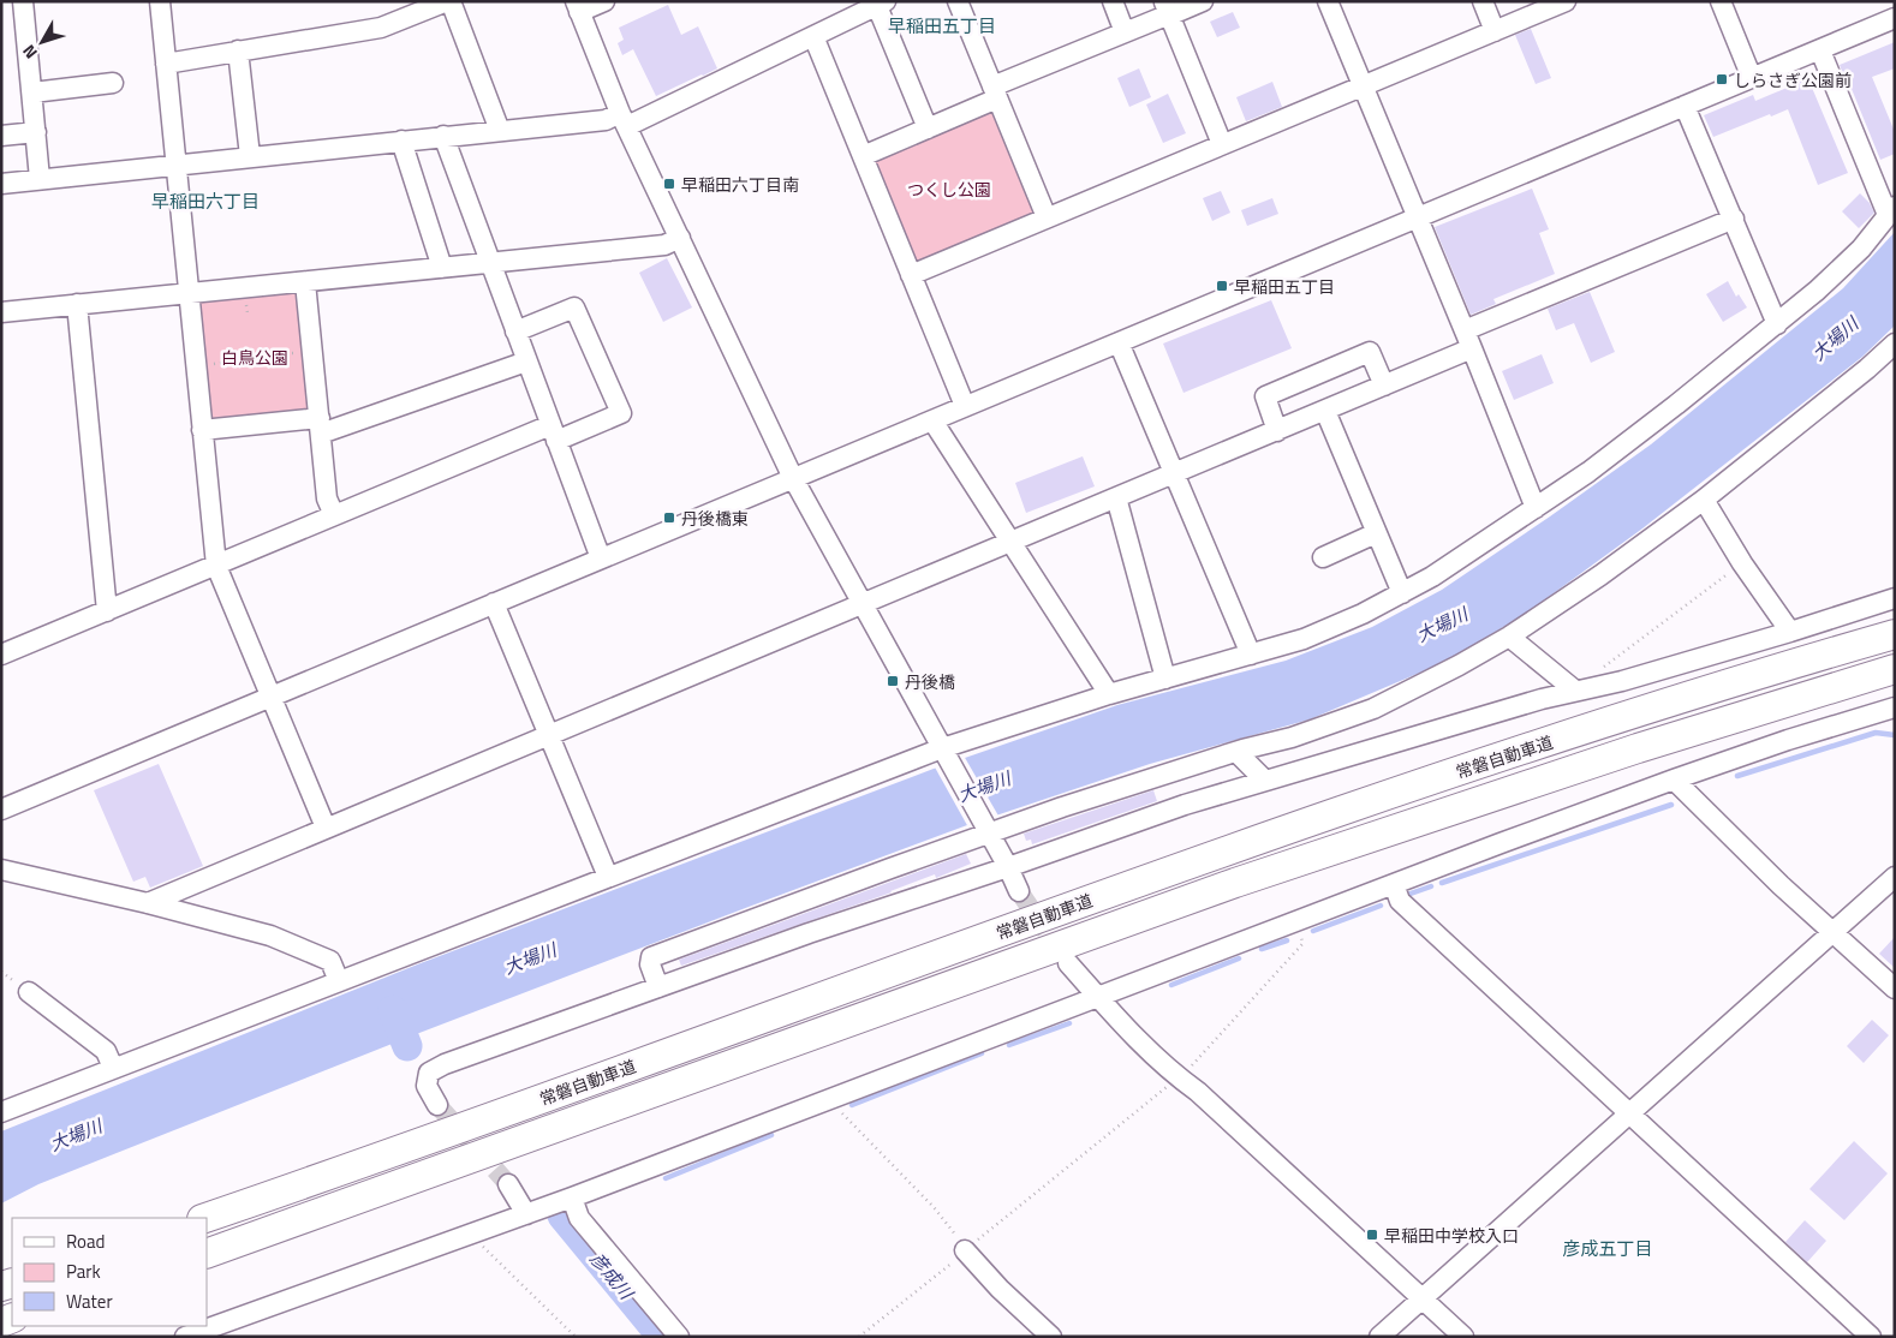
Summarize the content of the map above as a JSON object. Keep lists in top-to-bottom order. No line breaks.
{"streets":{"highway":["常磐自動車道"]},"districts":["早稲田五丁目","早稲田六丁目","彦成五丁目"],"water":["大場川","彦成川"],"parks":["つくし公園","白鳥公園"],"places":{"transit":["しらさぎ公園前","早稲田六丁目南","早稲田五丁目","丹後橋東","丹後橋","早稲田中学校入口"]},"legend":["Road","Park","Water"],"north":"bottom left"}
